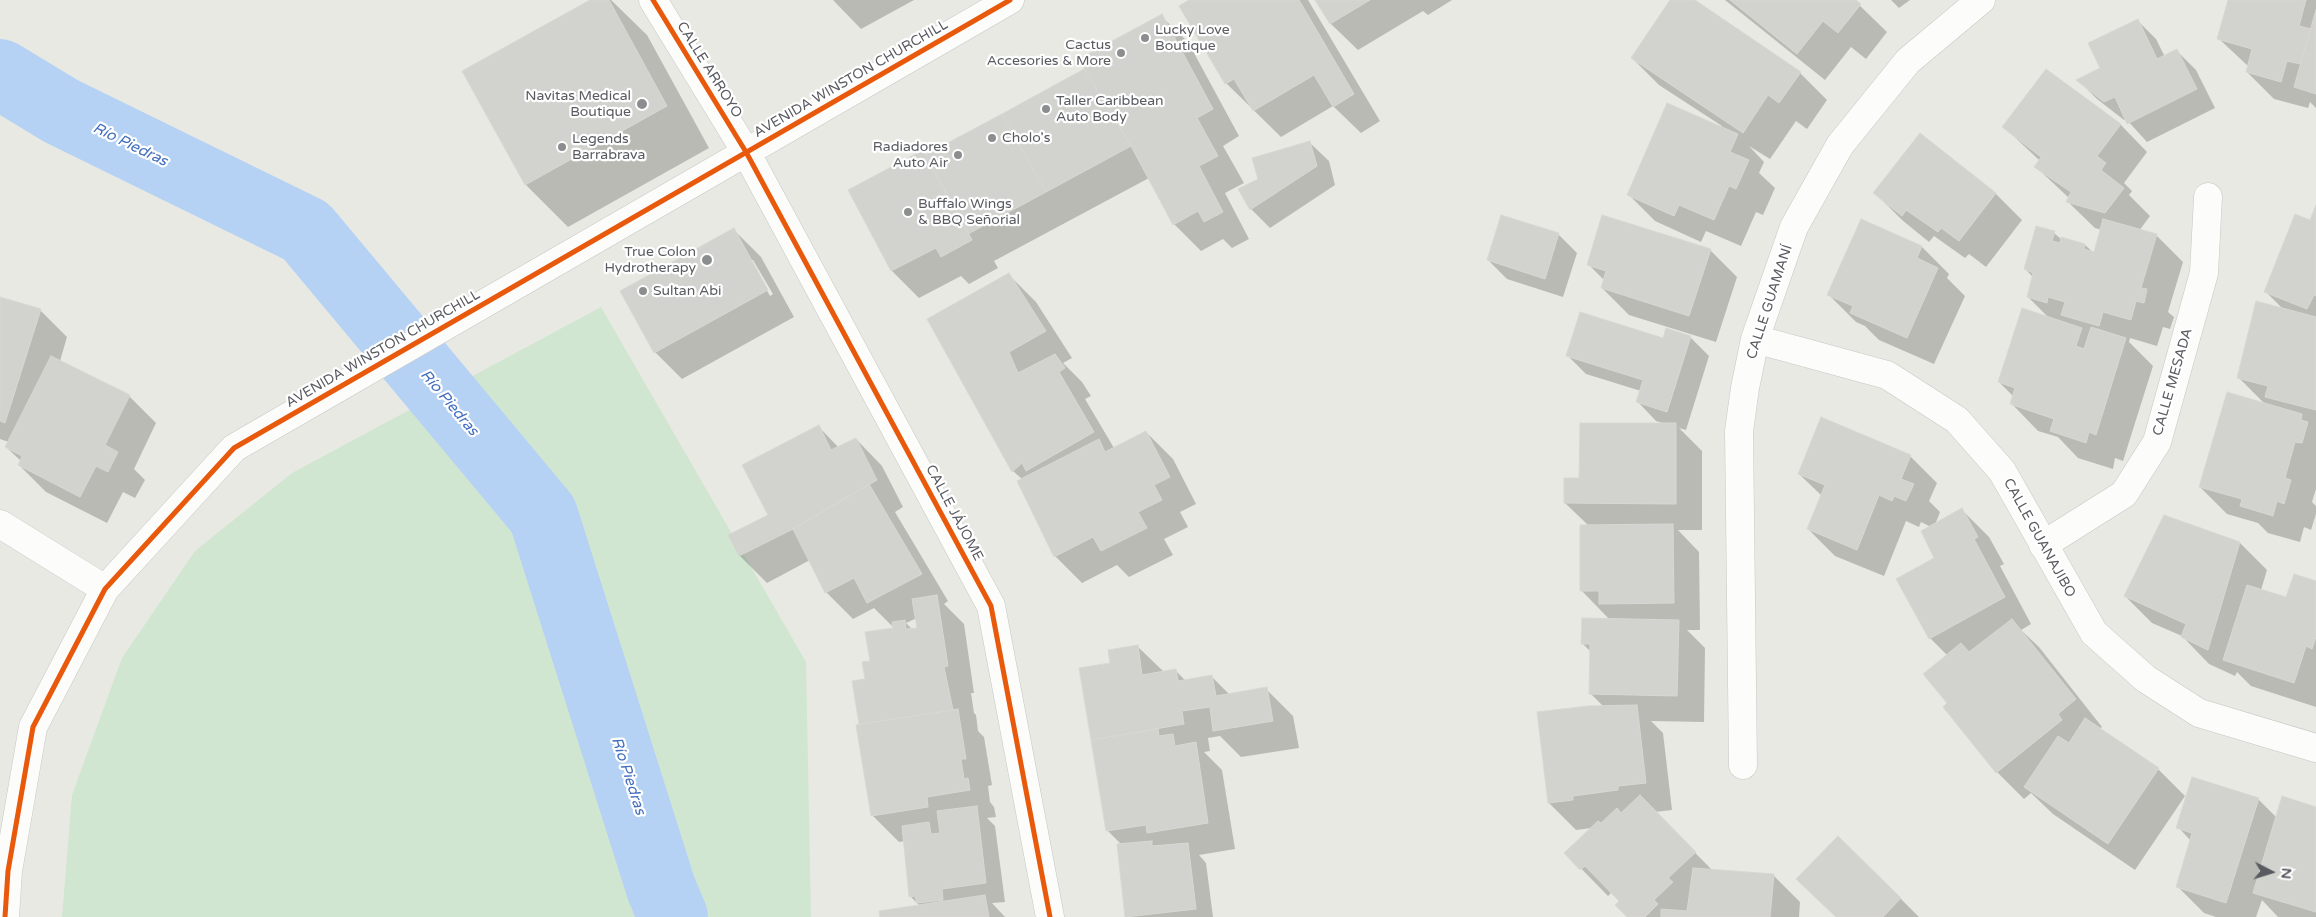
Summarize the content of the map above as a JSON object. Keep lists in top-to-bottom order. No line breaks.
{"streets":{"street":["CALLE ARROYO","AVENIDA WINSTON CHURCHILL","CALLE GUAMANÍ","CALLE MESADA","CALLE JÁJOME","CALLE GUANAJIBO"]},"crossings":[["CALLE ARROYO","AVENIDA WINSTON CHURCHILL"],["CALLE ARROYO","CALLE JÁJOME"],["AVENIDA WINSTON CHURCHILL","CALLE JÁJOME"],["CALLE GUAMANÍ","CALLE GUANAJIBO"],["CALLE MESADA","CALLE GUANAJIBO"]],"water":["Río Piedras"],"places":["Lucky Love Boutique","Cactus Accesories & More","Navitas Medical Boutique","Taller Caribbean Auto Body","Cholo's","Legends Barrabrava","Radiadores Auto Air","Buffalo Wings & BBQ Señorial","True Colon Hydrotherapy","Sultan Abi"],"north":"right"}
